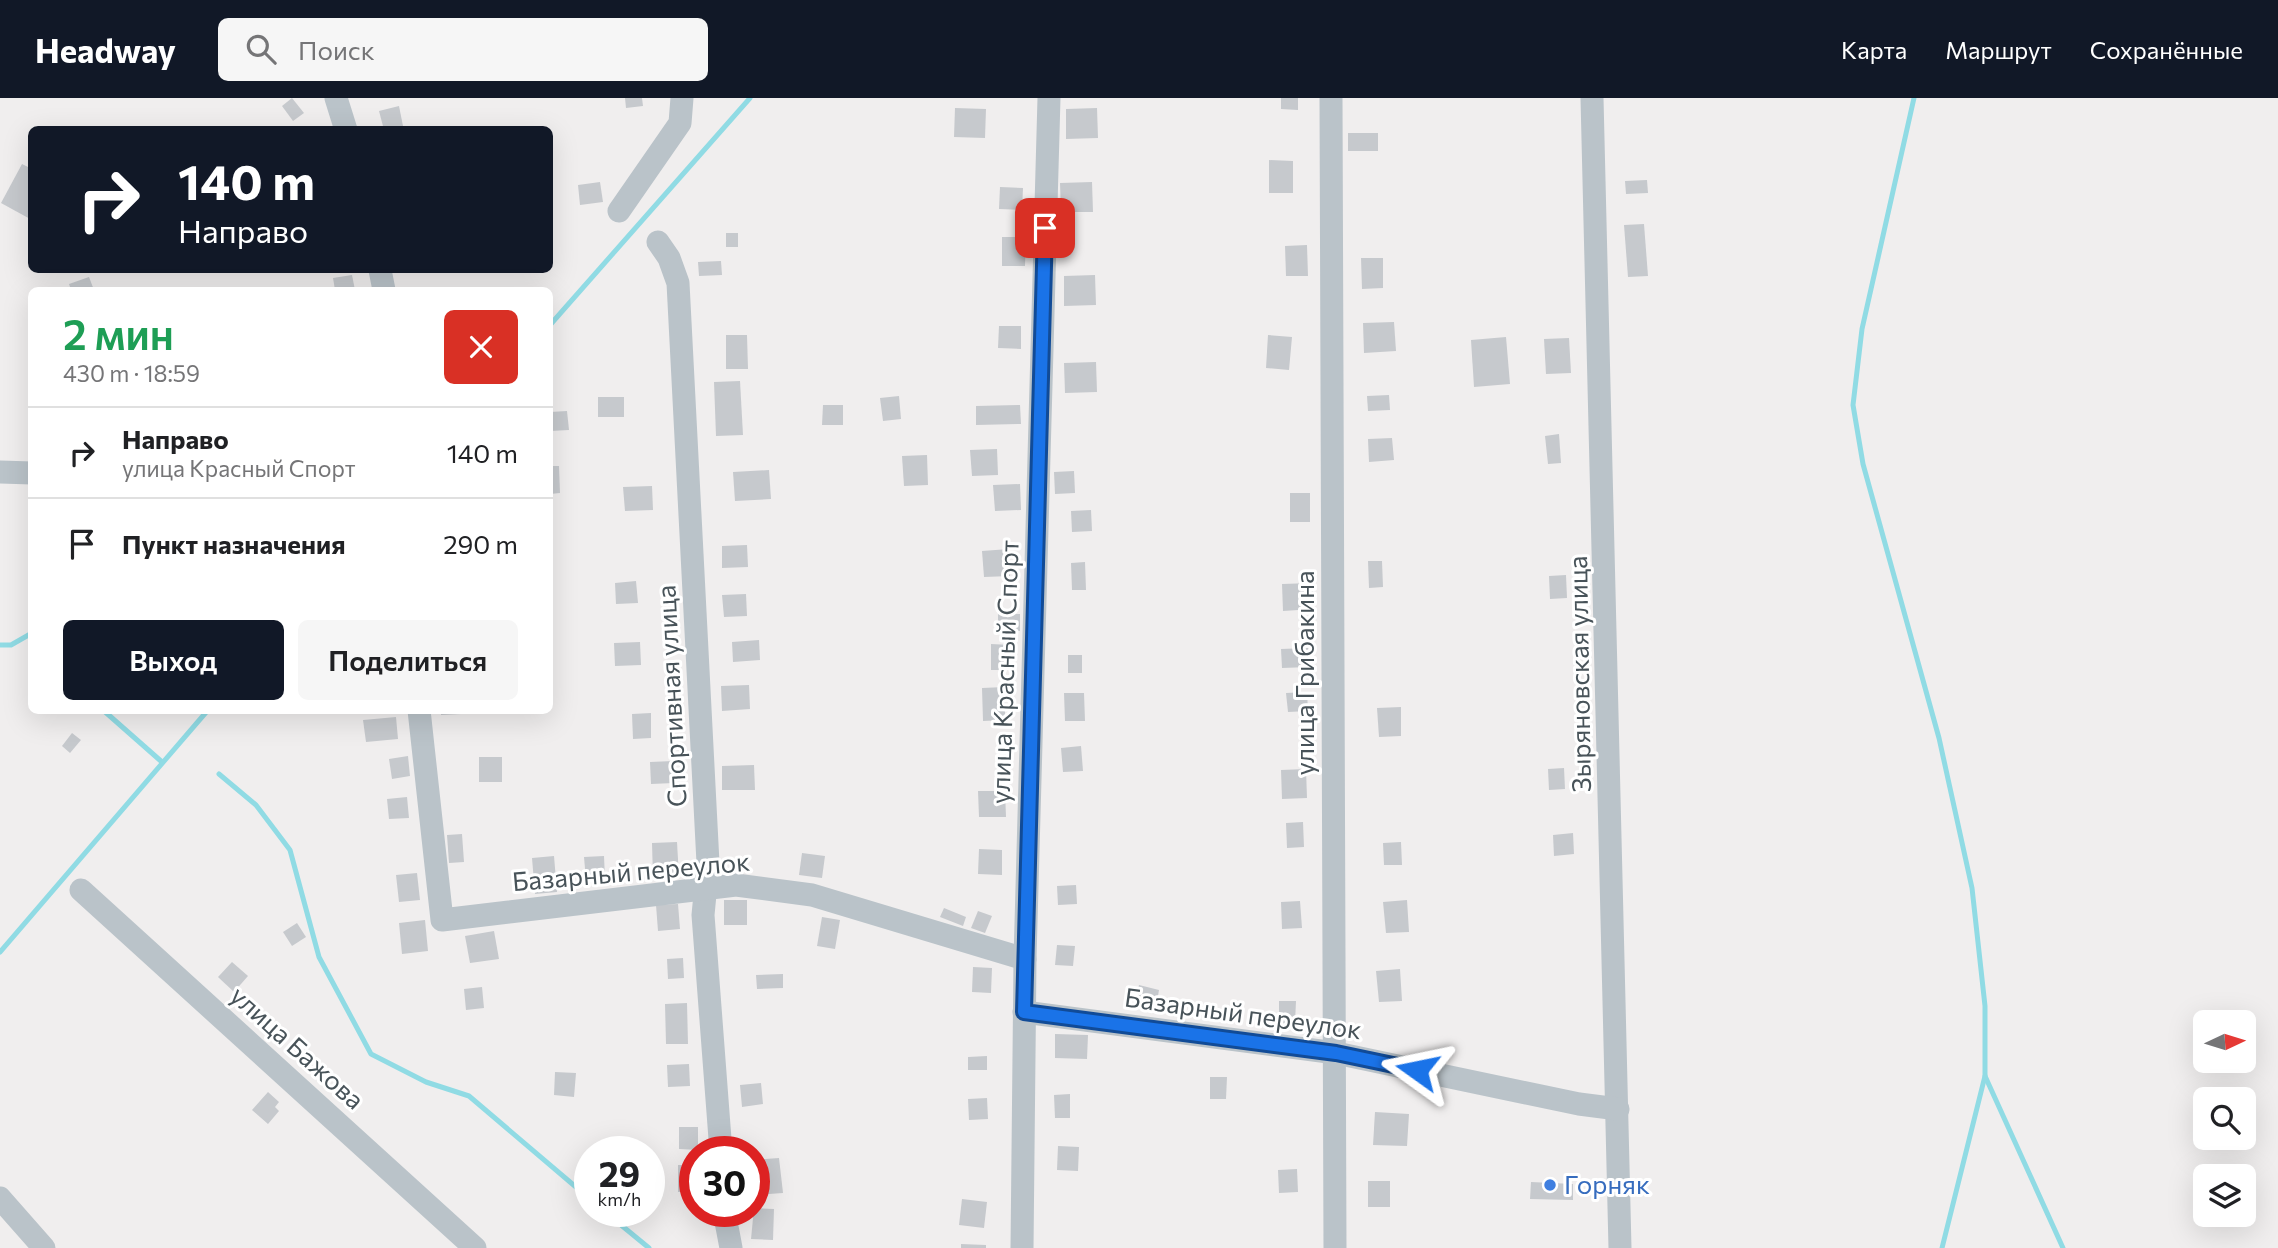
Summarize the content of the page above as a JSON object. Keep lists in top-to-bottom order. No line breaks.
{"streets":{"street":["улица Красный Спорт","улица Грибакина","Зыряновская улица","Спортивная улица","Базарный переулок","улица Бажова"]},"crossings":[["улица Красный Спорт","Базарный переулок"],["улица Грибакина","Базарный переулок"],["Зыряновская улица","Базарный переулок"],["Спортивная улица","Базарный переулок"]],"places":["Горняк"],"north":"right","page":{"header":"Headway","search":"Поиск","nav":["Карта","Маршрут","Сохранённые"],"turn":["140 m","Направо"],"heading":["2 мин","430 m · 18:59"],"list":[{"name":"Направо","note":"улица Красный Спорт","value":"140 m"},{"name":"Пункт назначения","value":"290 m"}],"buttons":["Выход","Поделиться"],"speed":"29 km/h","limit":"30"}}
